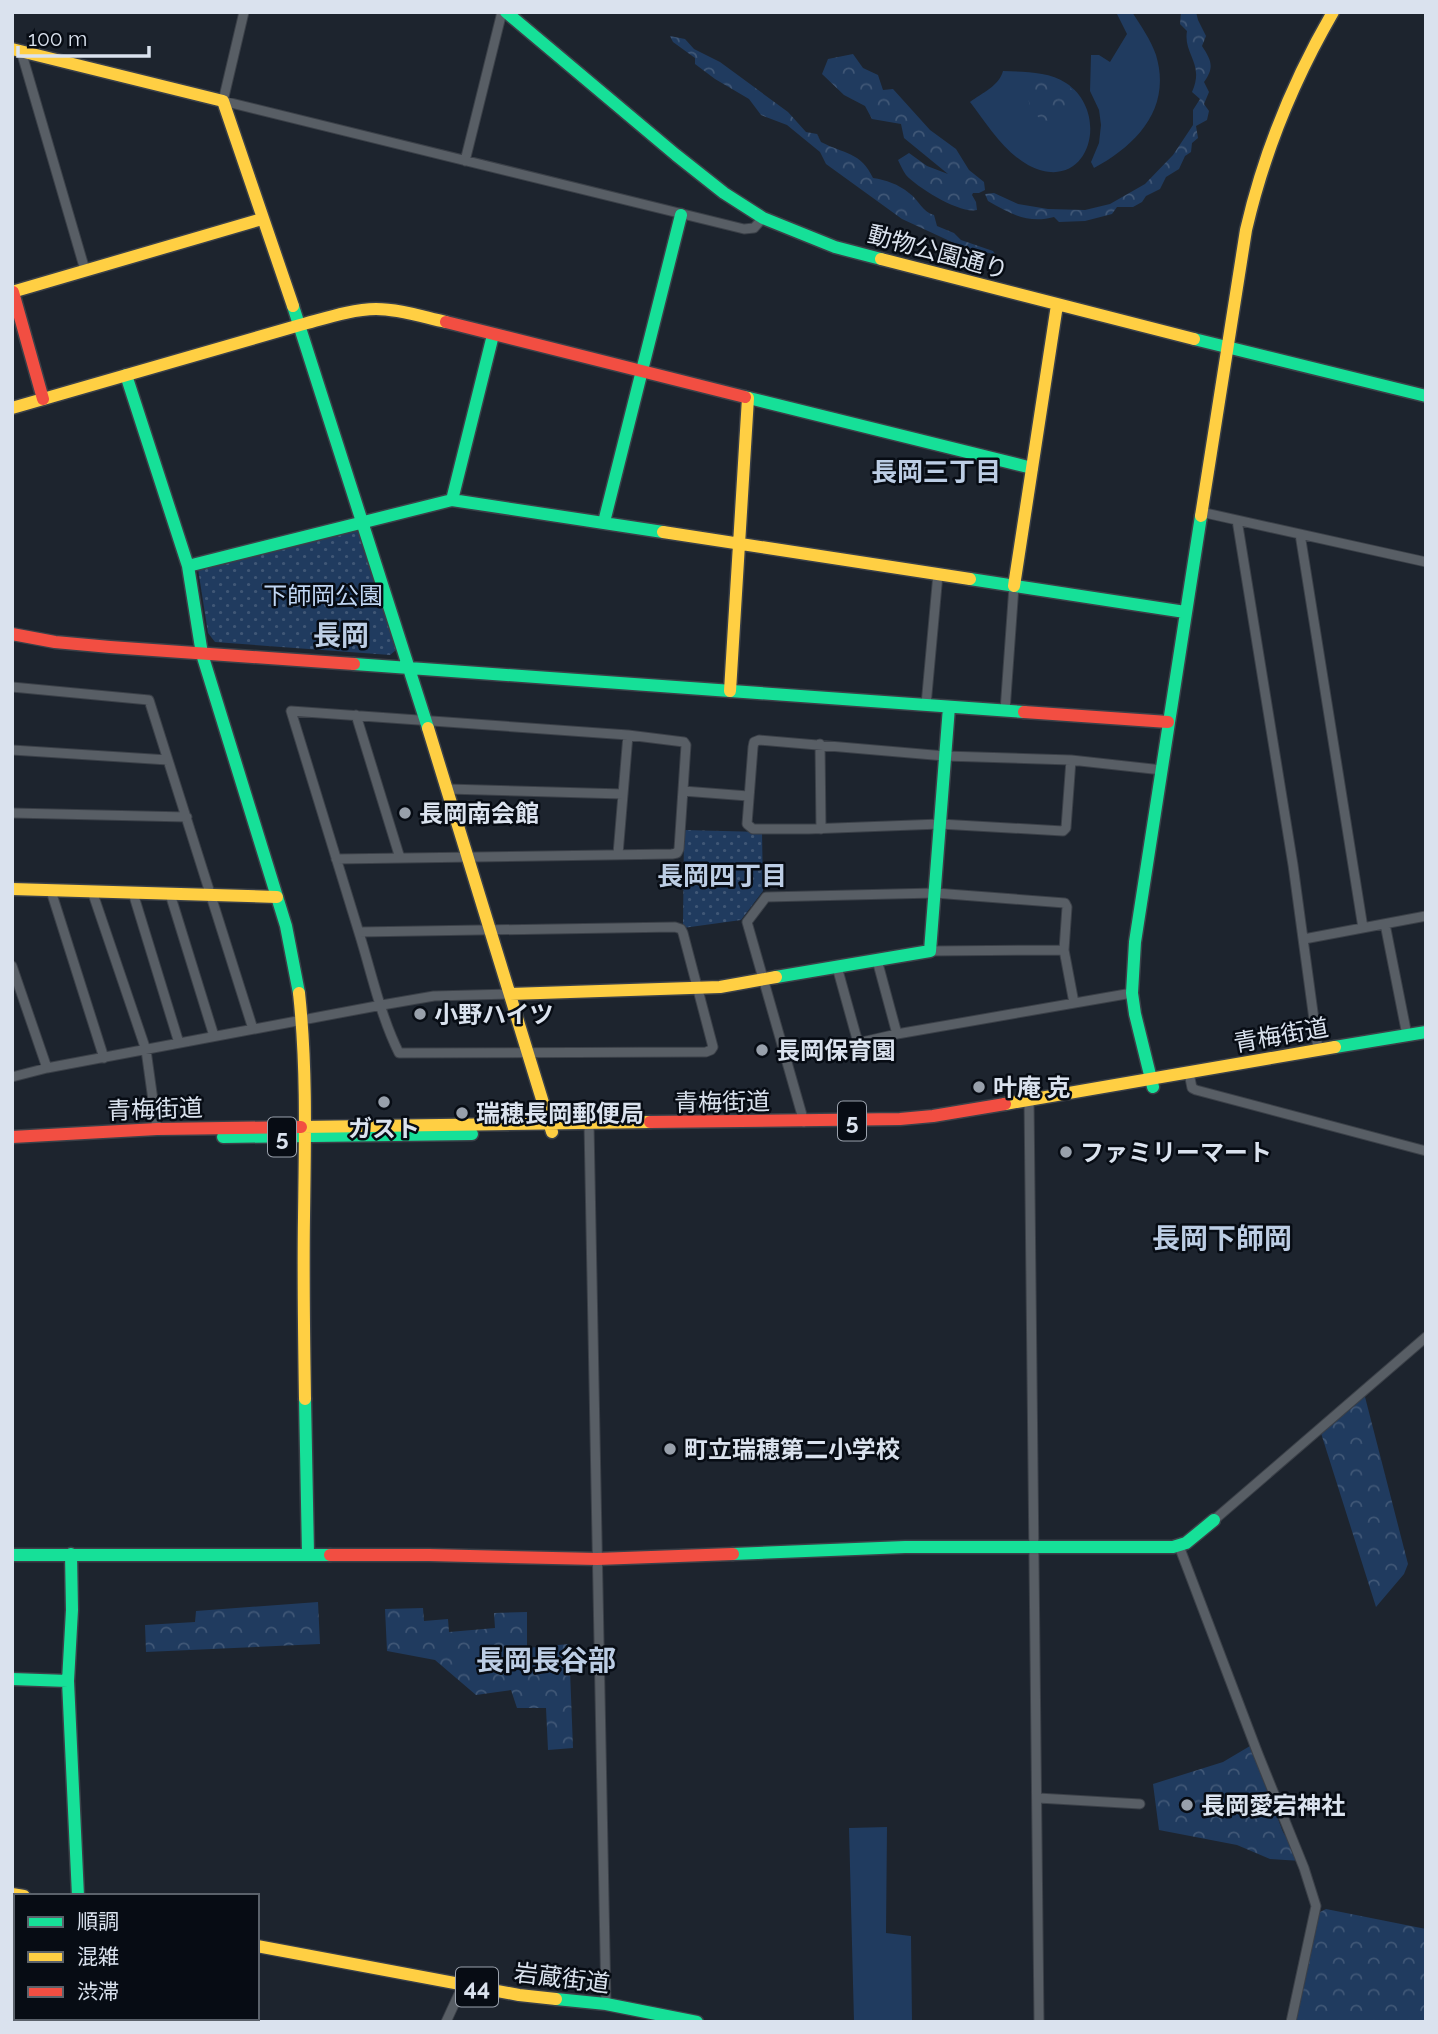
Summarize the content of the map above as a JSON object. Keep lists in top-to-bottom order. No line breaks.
{"streets":{"street":["動物公園通り","青梅街道","5","岩蔵街道","44"]},"districts":["長岡三丁目","長岡","長岡四丁目","長岡下師岡","長岡長谷部"],"parks":["下師岡公園"],"places":["長岡南会館","小野ハイツ","長岡保育園","叶庵 克","ガスト","瑞穂長岡郵便局","ファミリーマート","町立瑞穂第二小学校","長岡愛宕神社"],"legend":["順調","混雑","渋滞"],"scale_bar":"100 m"}
